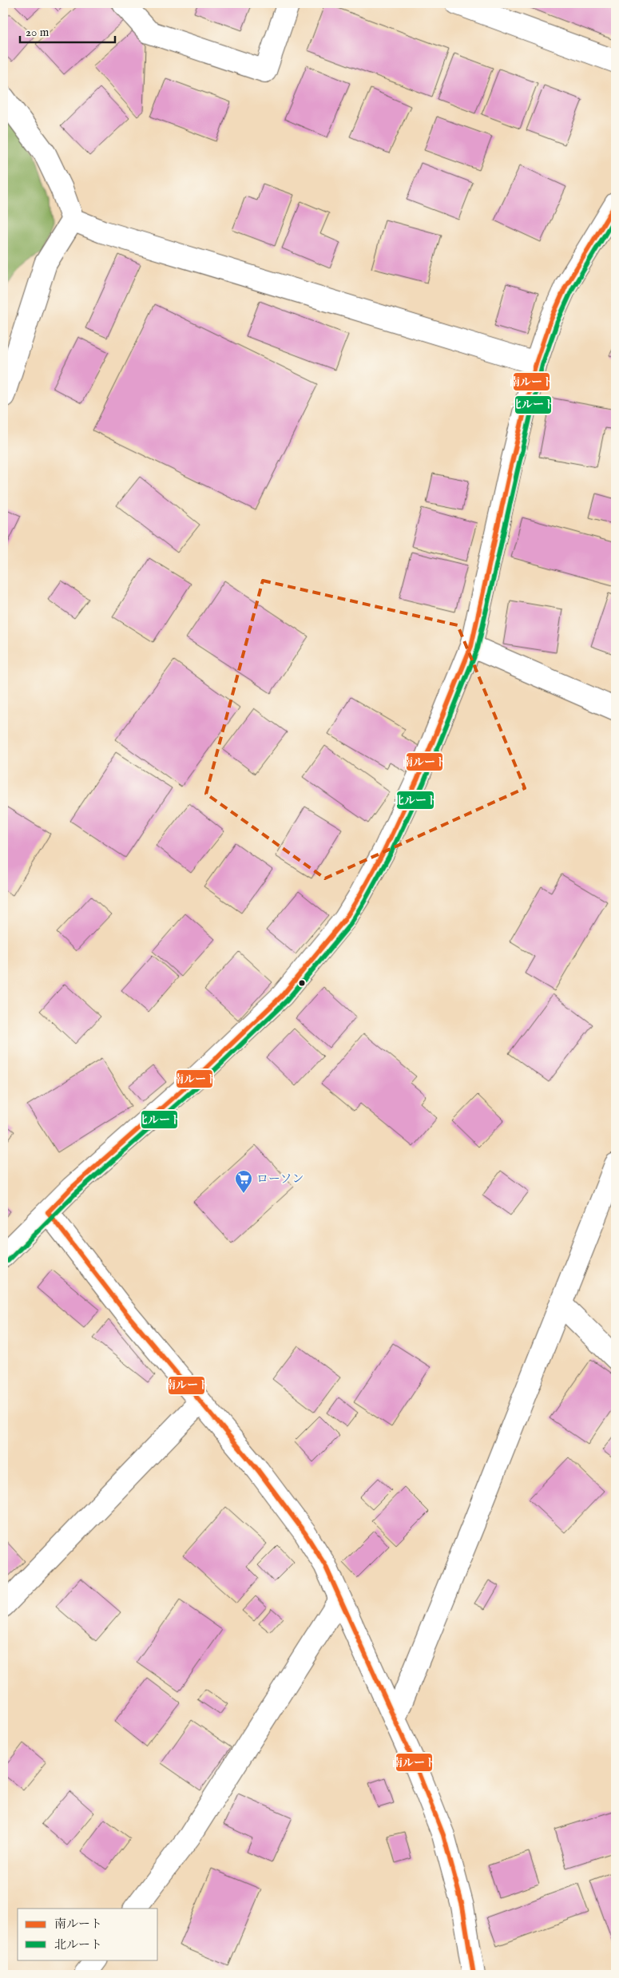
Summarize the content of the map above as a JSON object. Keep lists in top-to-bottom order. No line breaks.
{"places":{"supermarket":["ローソン"]},"lines":["transit line 南ルート","transit line 北ルート"],"legend":["南ルート","北ルート"],"scale_bar":"20 m"}
